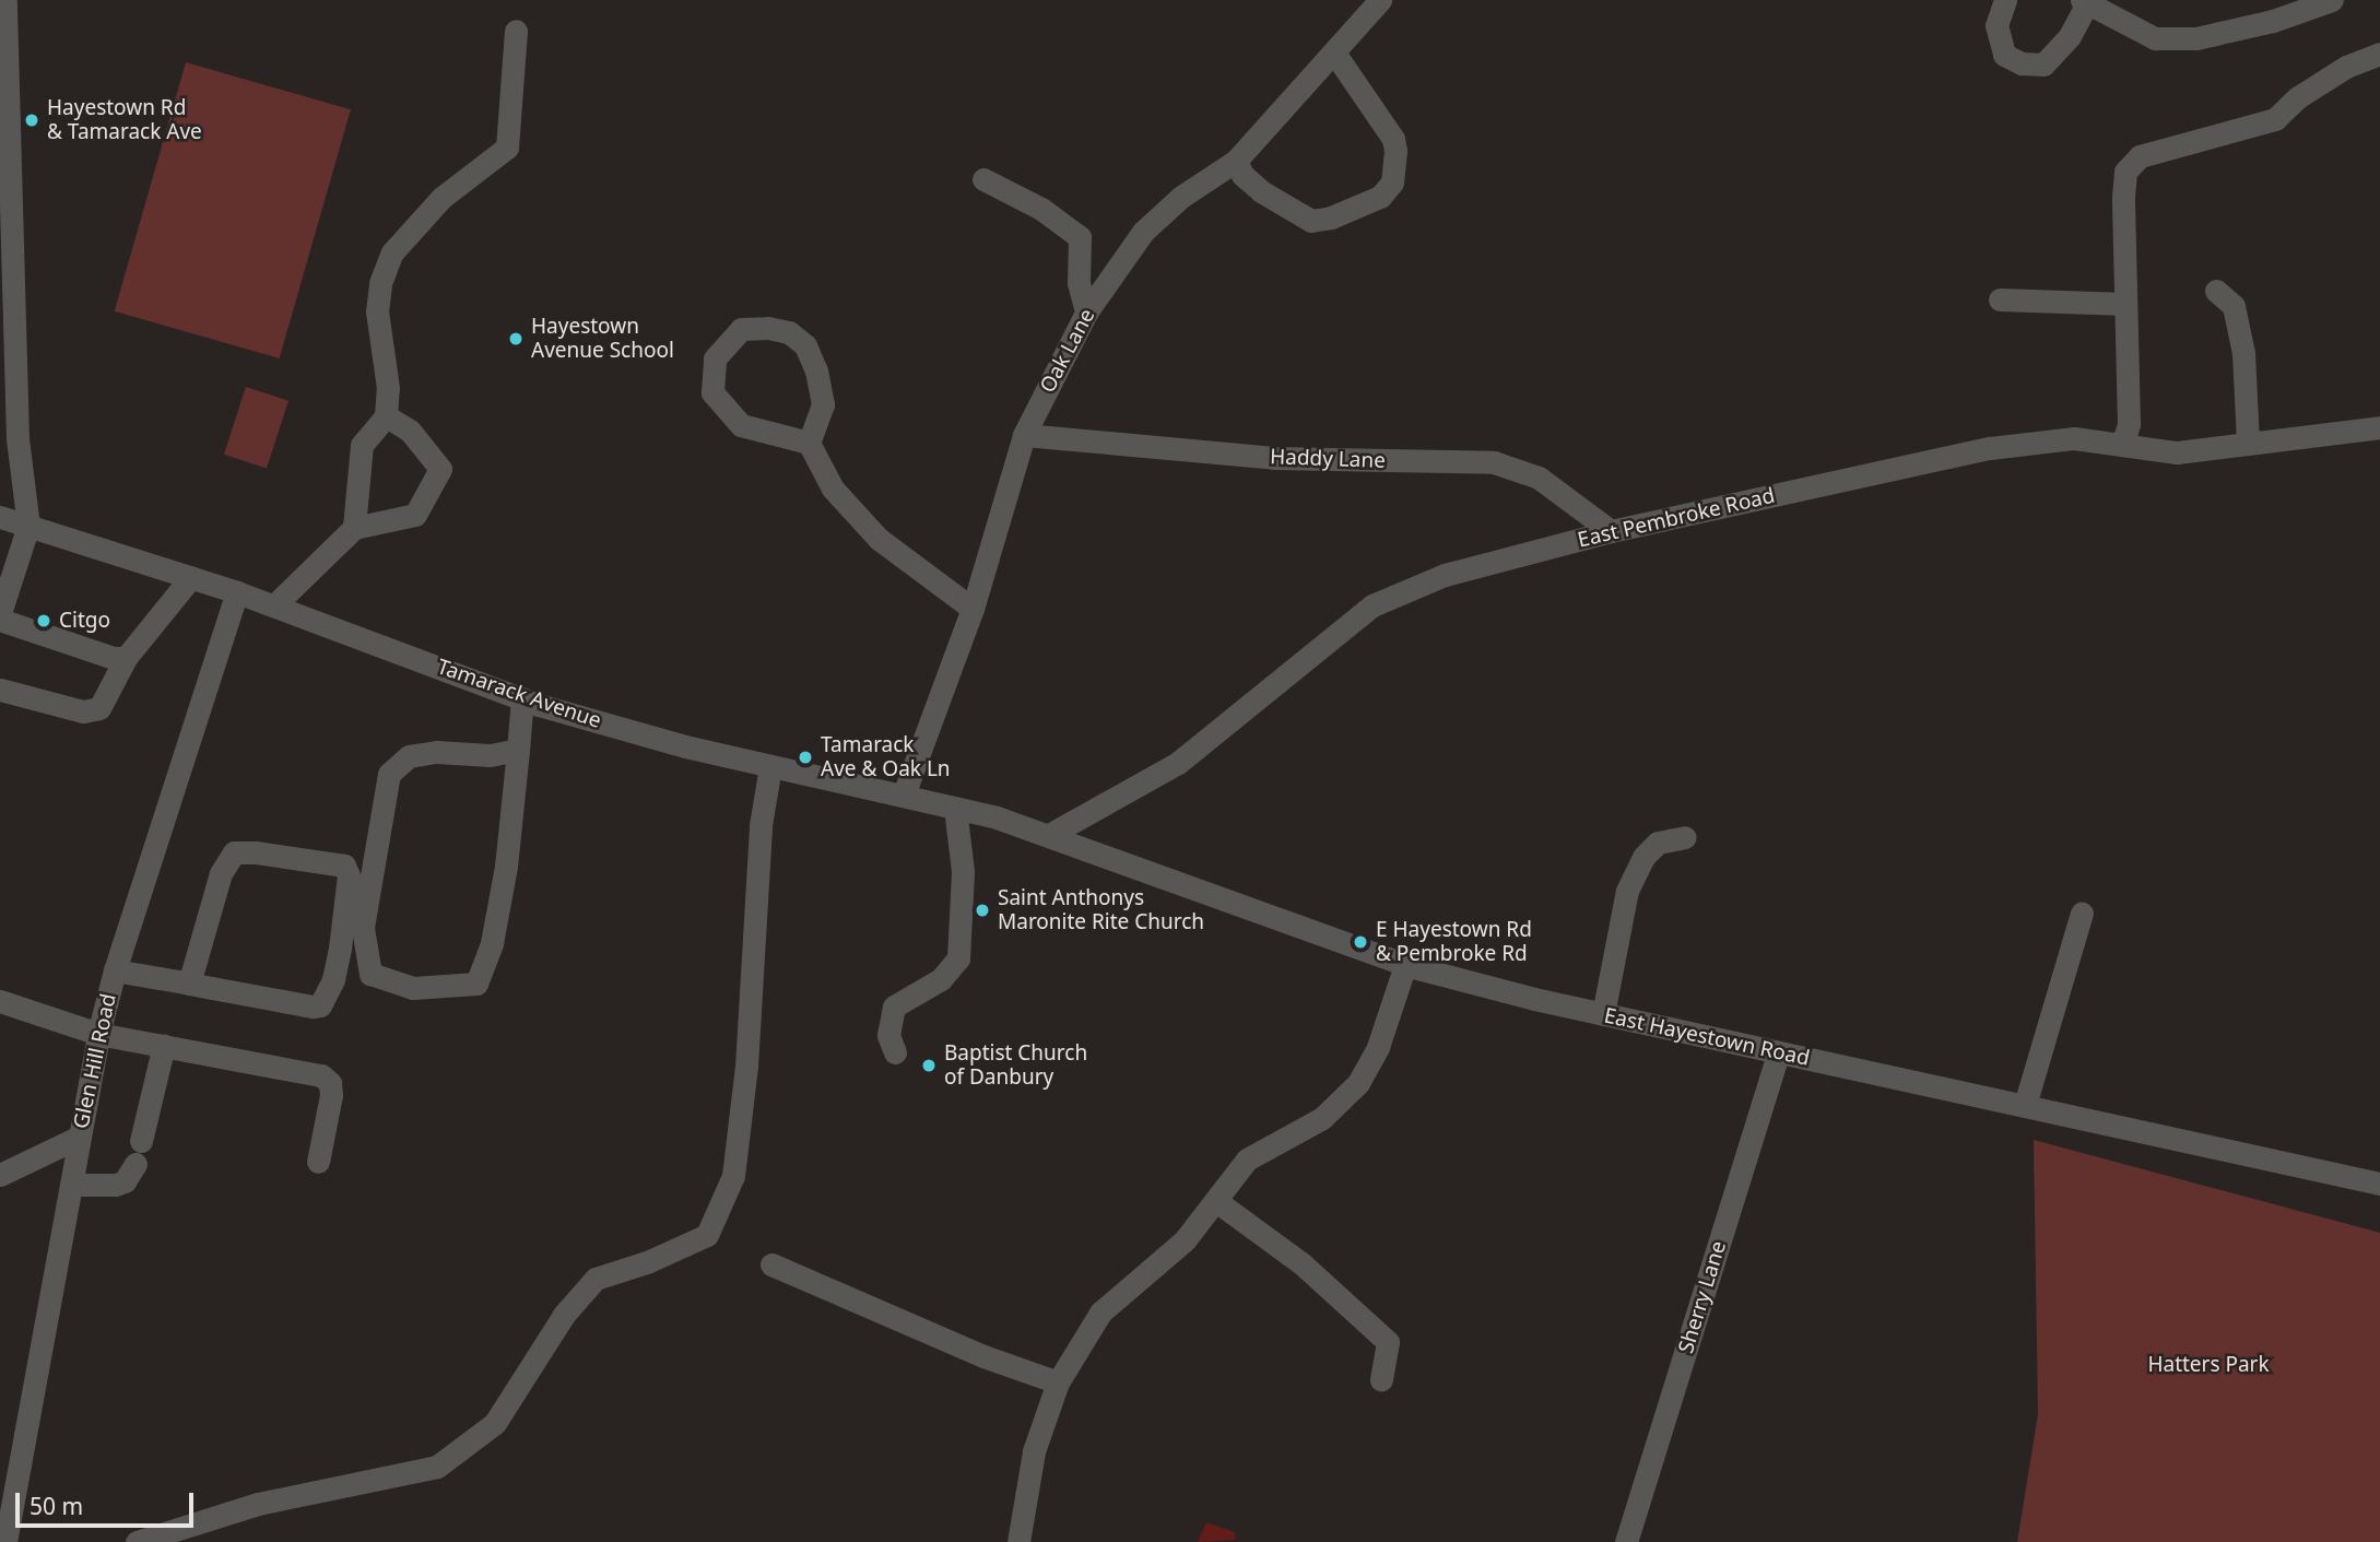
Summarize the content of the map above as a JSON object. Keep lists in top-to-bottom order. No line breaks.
{"streets":{"street":["Oak Lane","Haddy Lane","East Pembroke Road","Tamarack Avenue","East Hayestown Road","Glen Hill Road","Sherry Lane"]},"crossings":[["Oak Lane","Haddy Lane"],["Oak Lane","Tamarack Avenue"],["Haddy Lane","East Pembroke Road"],["East Pembroke Road","Tamarack Avenue"],["East Pembroke Road","East Hayestown Road"],["Tamarack Avenue","East Hayestown Road"],["Tamarack Avenue","Glen Hill Road"],["East Hayestown Road","Sherry Lane"]],"parks":["Hatters Park"],"places":["Hayestown Rd & Tamarack Ave","Hayestown Avenue School","Citgo","Tamarack Ave & Oak Ln","Saint Anthonys Maronite Rite Church","E Hayestown Rd & Pembroke Rd","Baptist Church of Danbury"],"scale_bar":"50 m"}
